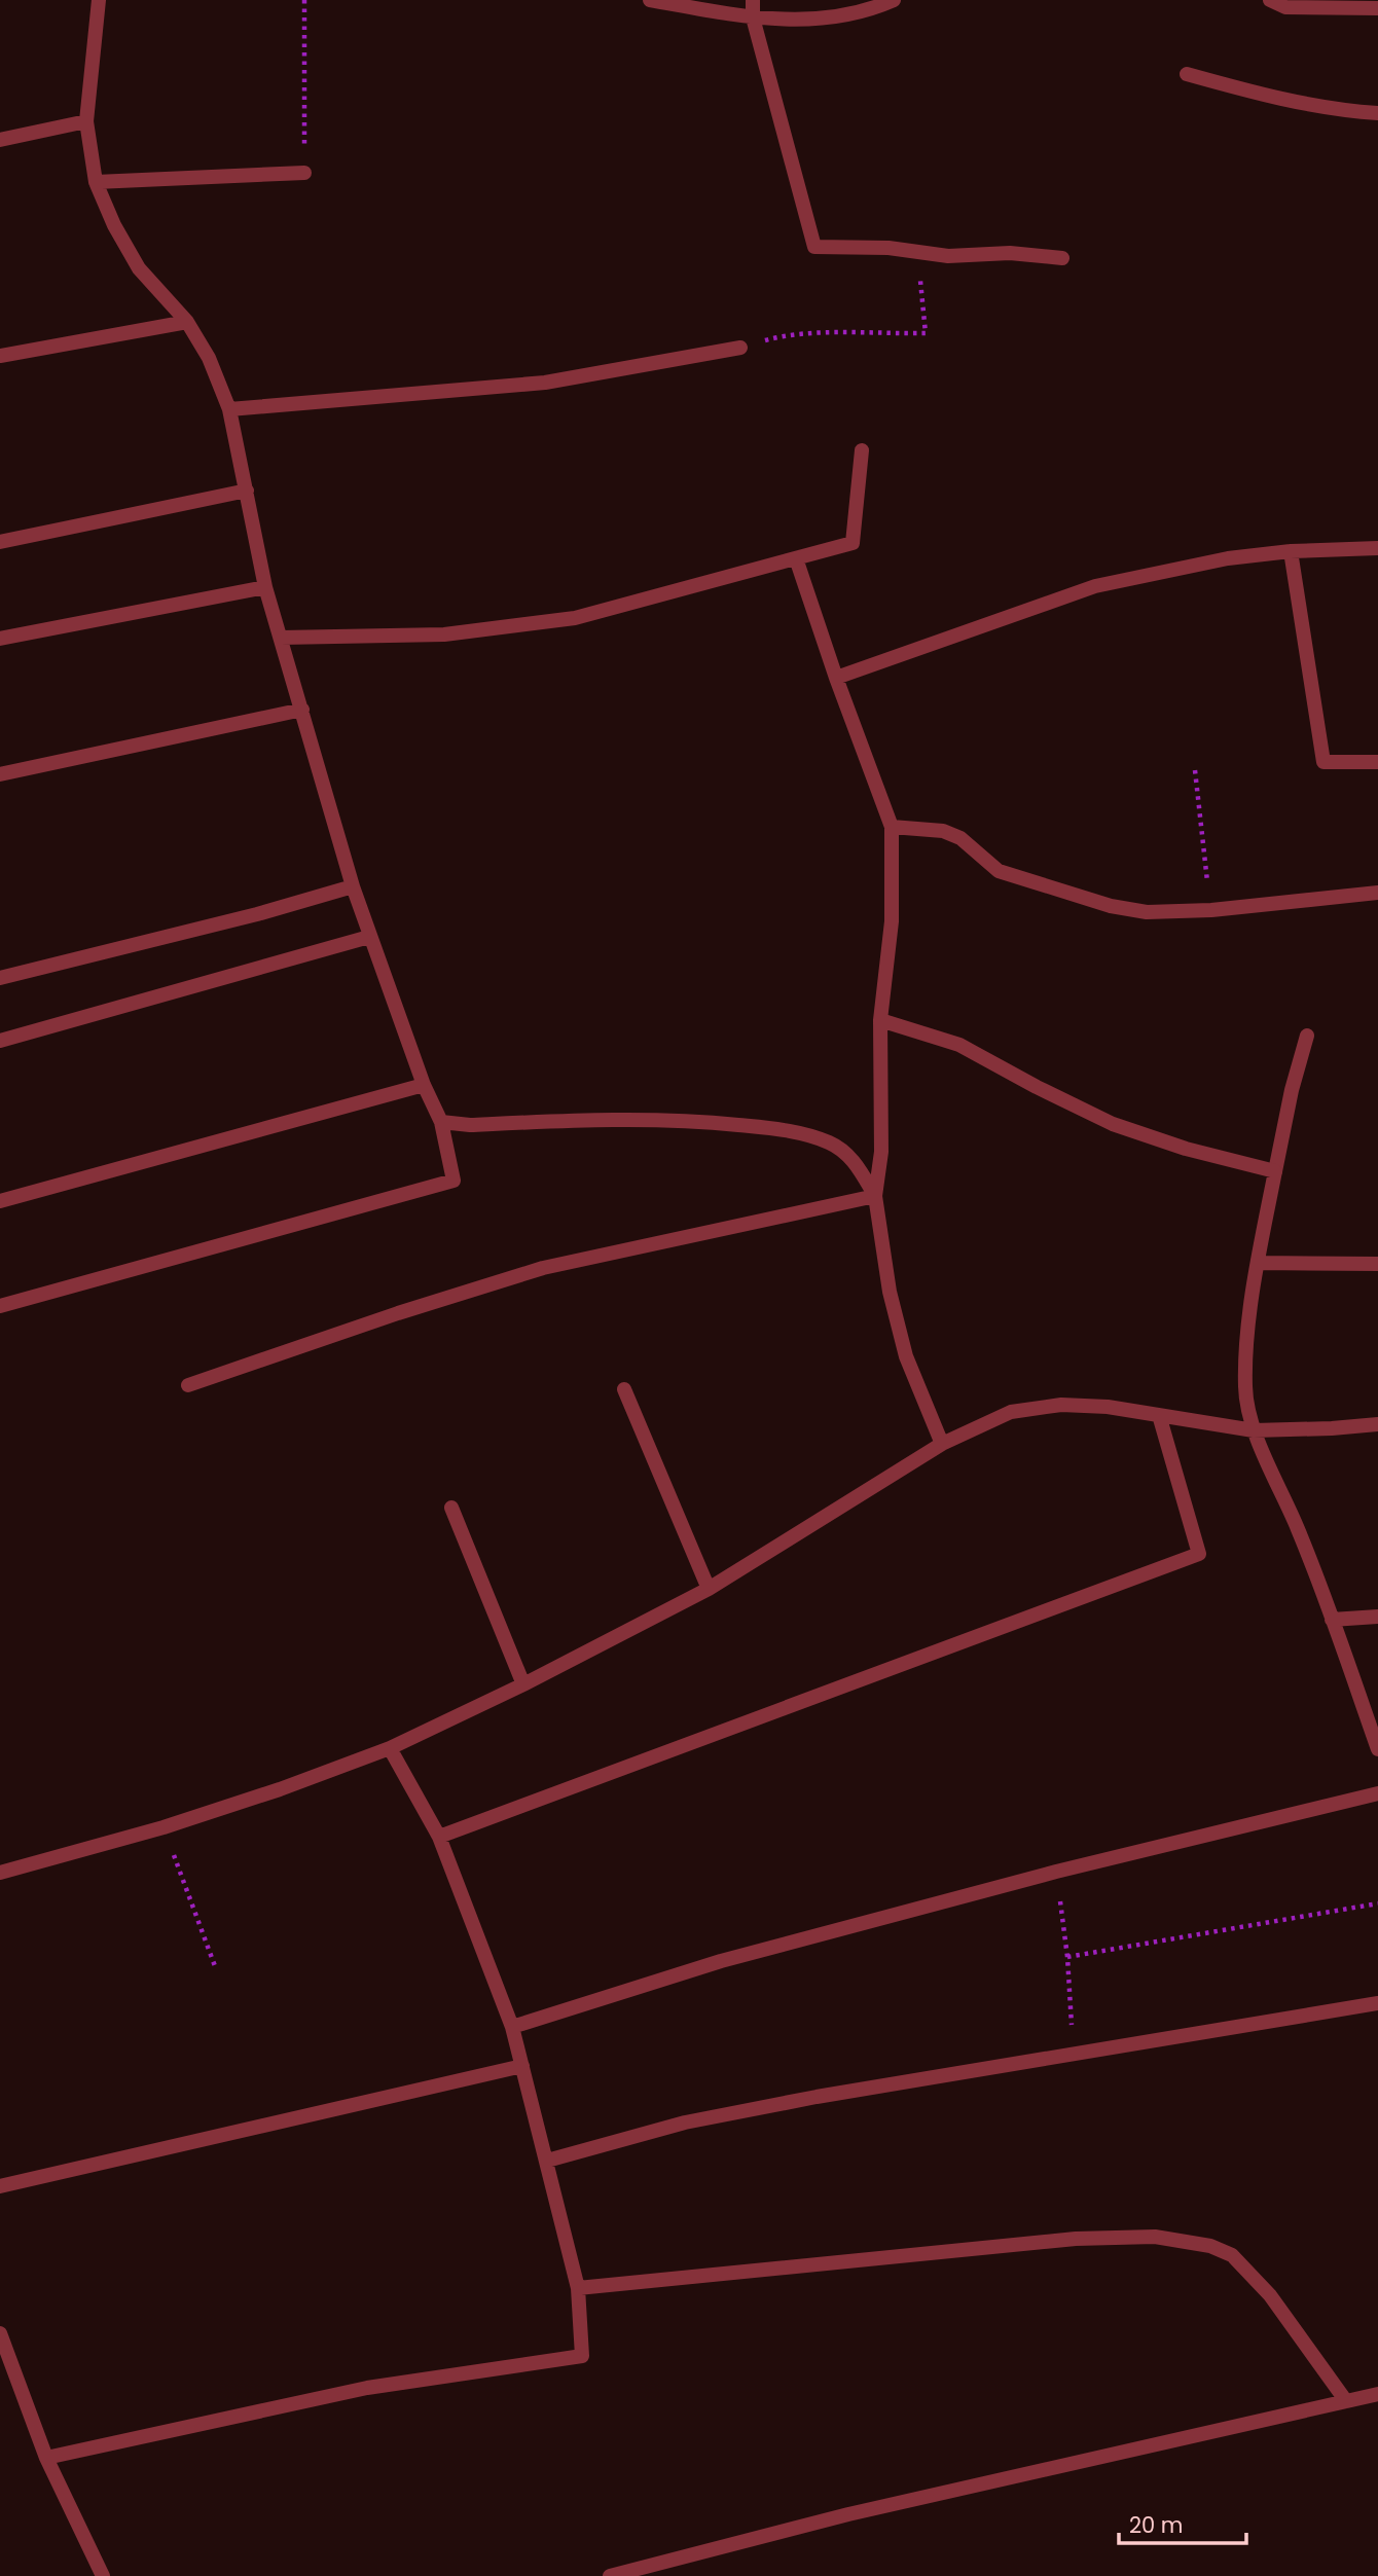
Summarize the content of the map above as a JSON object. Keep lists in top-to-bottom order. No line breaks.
{"scale_bar":"20 m"}
